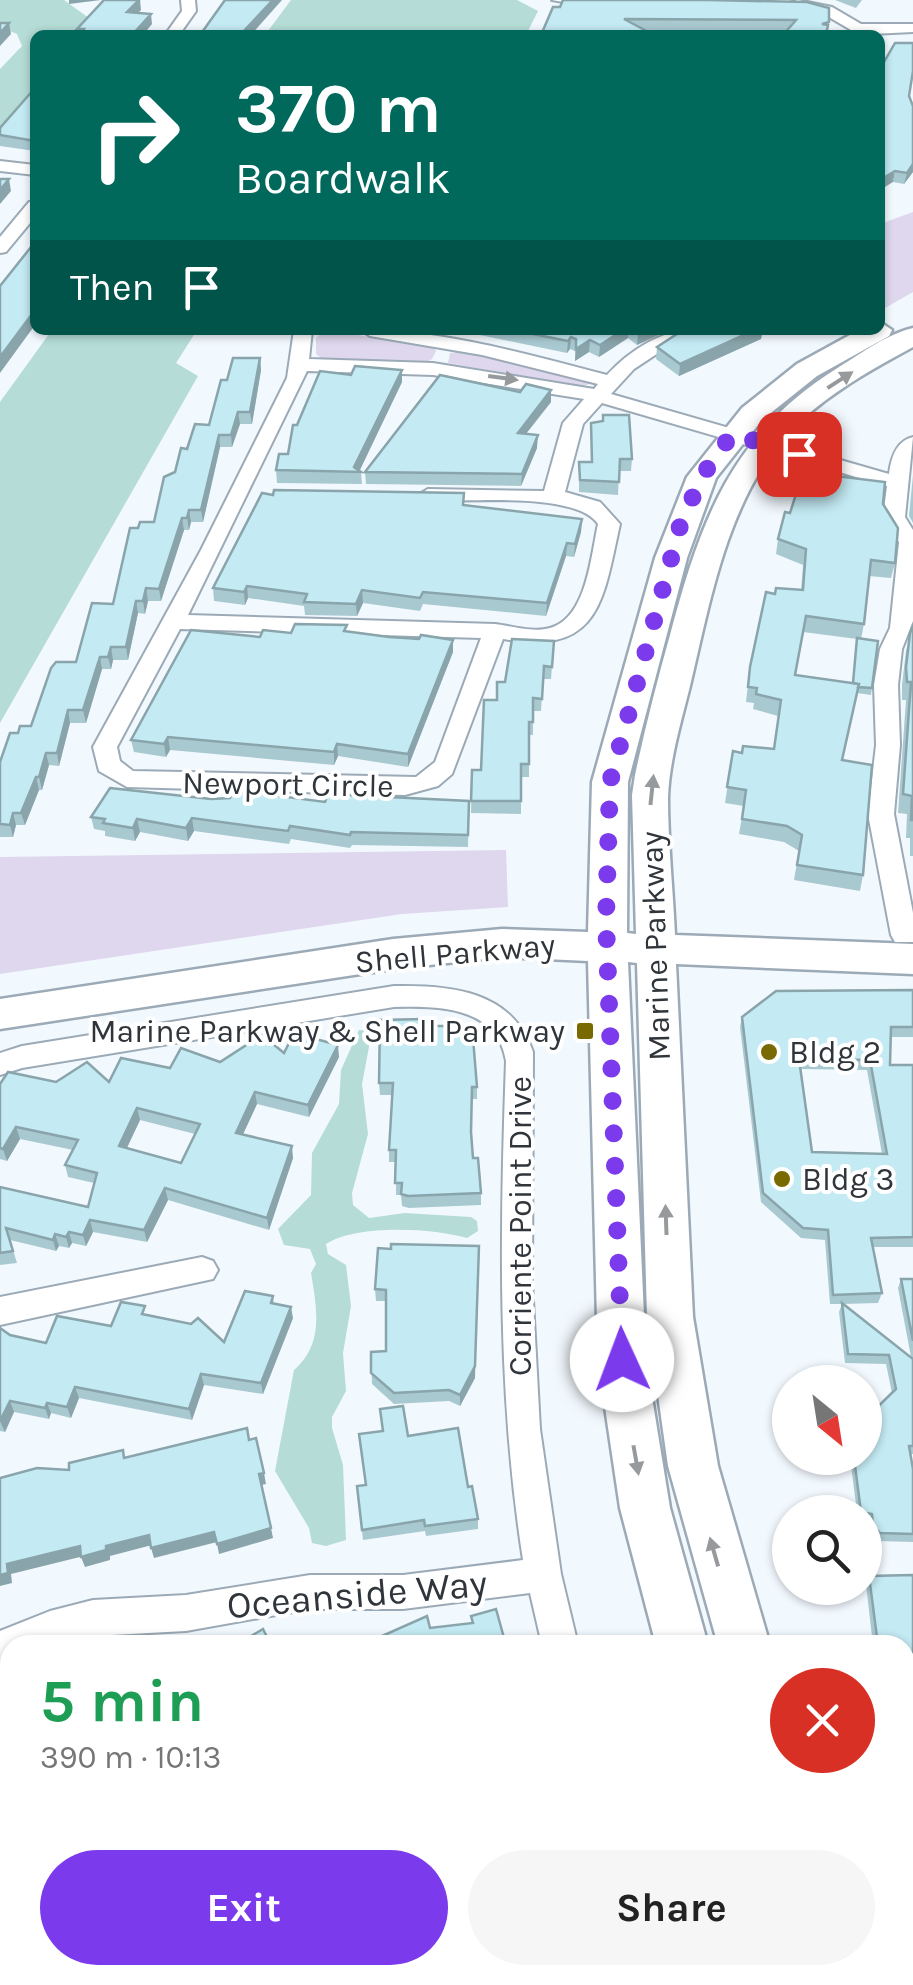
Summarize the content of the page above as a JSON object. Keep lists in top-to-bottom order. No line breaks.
{"streets":{"main road":["Marine Parkway","Shell Parkway"],"street":["Newport Circle","Corriente Point Drive","Oceanside Way"]},"crossings":[["Marine Parkway","Shell Parkway"],["Corriente Point Drive","Oceanside Way"]],"places":{"transit":["Marine Parkway & Shell Parkway"],"other":["Bldg 2","Bldg 3"]},"north":"bottom right","page":{"turn":["370 m","Boardwalk"],"then":"Then","heading":["5 min","390 m · 10:13"],"buttons":["Exit","Share"]}}
